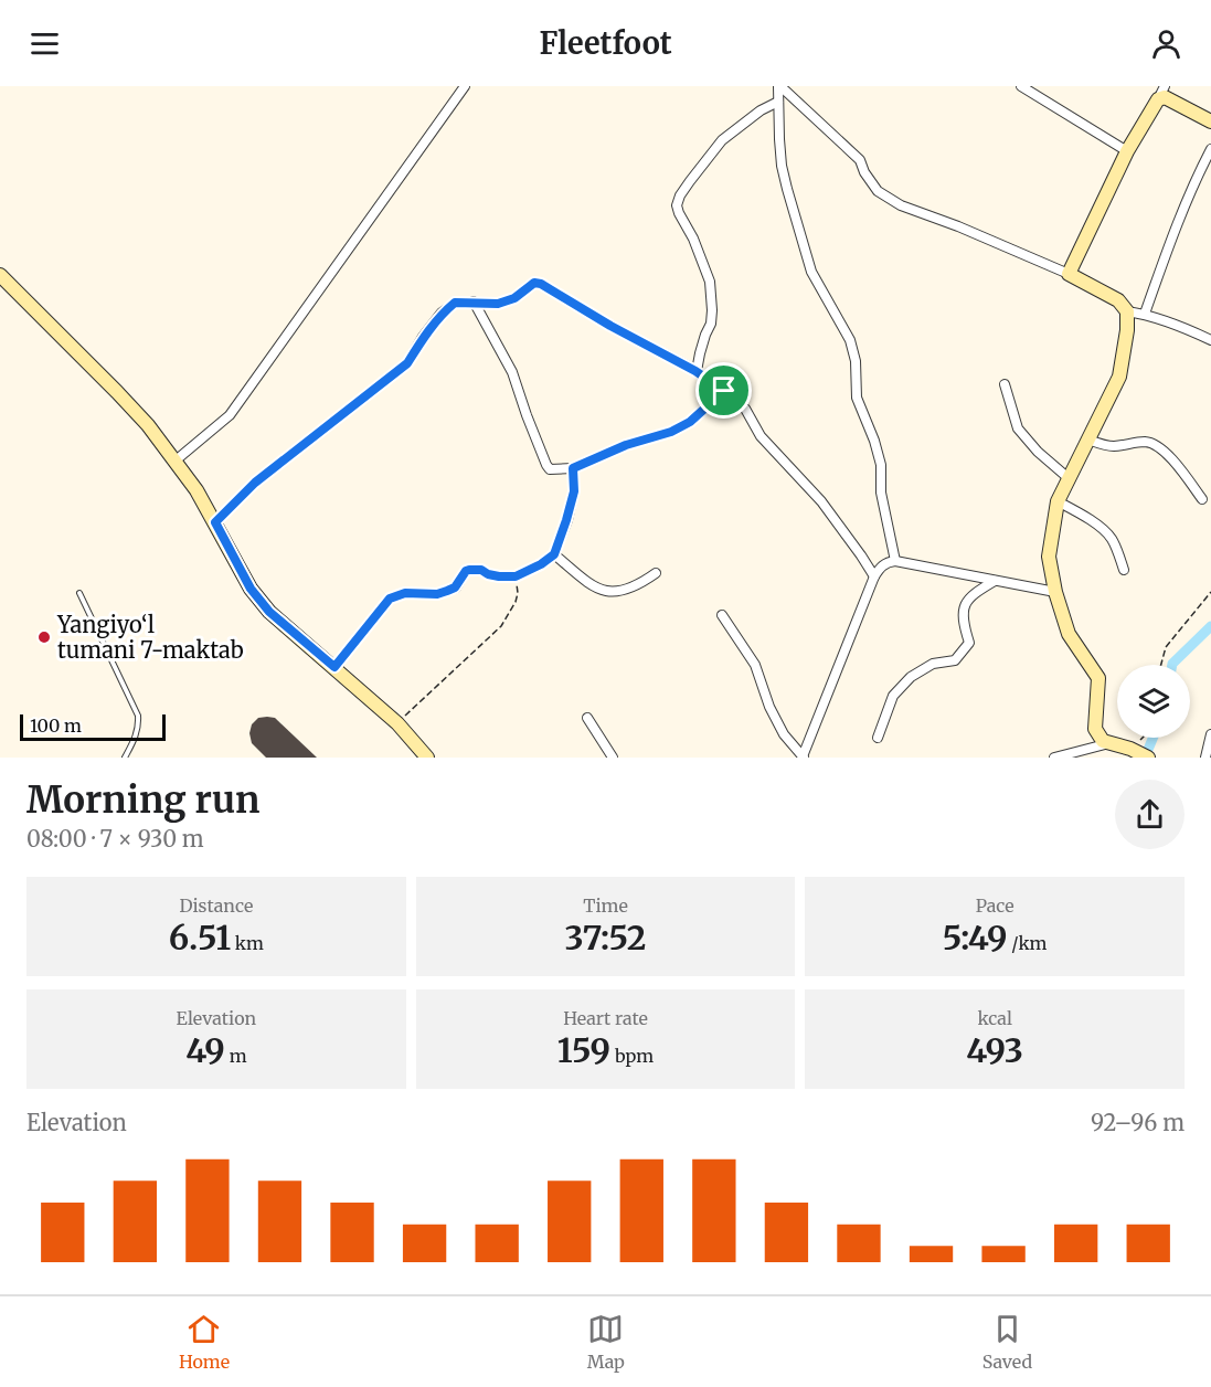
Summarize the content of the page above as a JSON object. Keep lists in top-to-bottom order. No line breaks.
{"places":["Yangiyo‘l tumani 7-maktab"],"scale_bar":"100 m","page":{"header":"Fleetfoot","scale":"100 m","heading":["Morning run","08:00 · 7 × 930 m"],"stats":[["Distance","6.51 km"],["Time","37:52"],["Pace","5:49 /km"],["Elevation","49 m"],["Heart rate","159 bpm"],["kcal","493"]],"chart":["Elevation","92–96 m"],"tabs":["Home","Map","Saved"]}}
